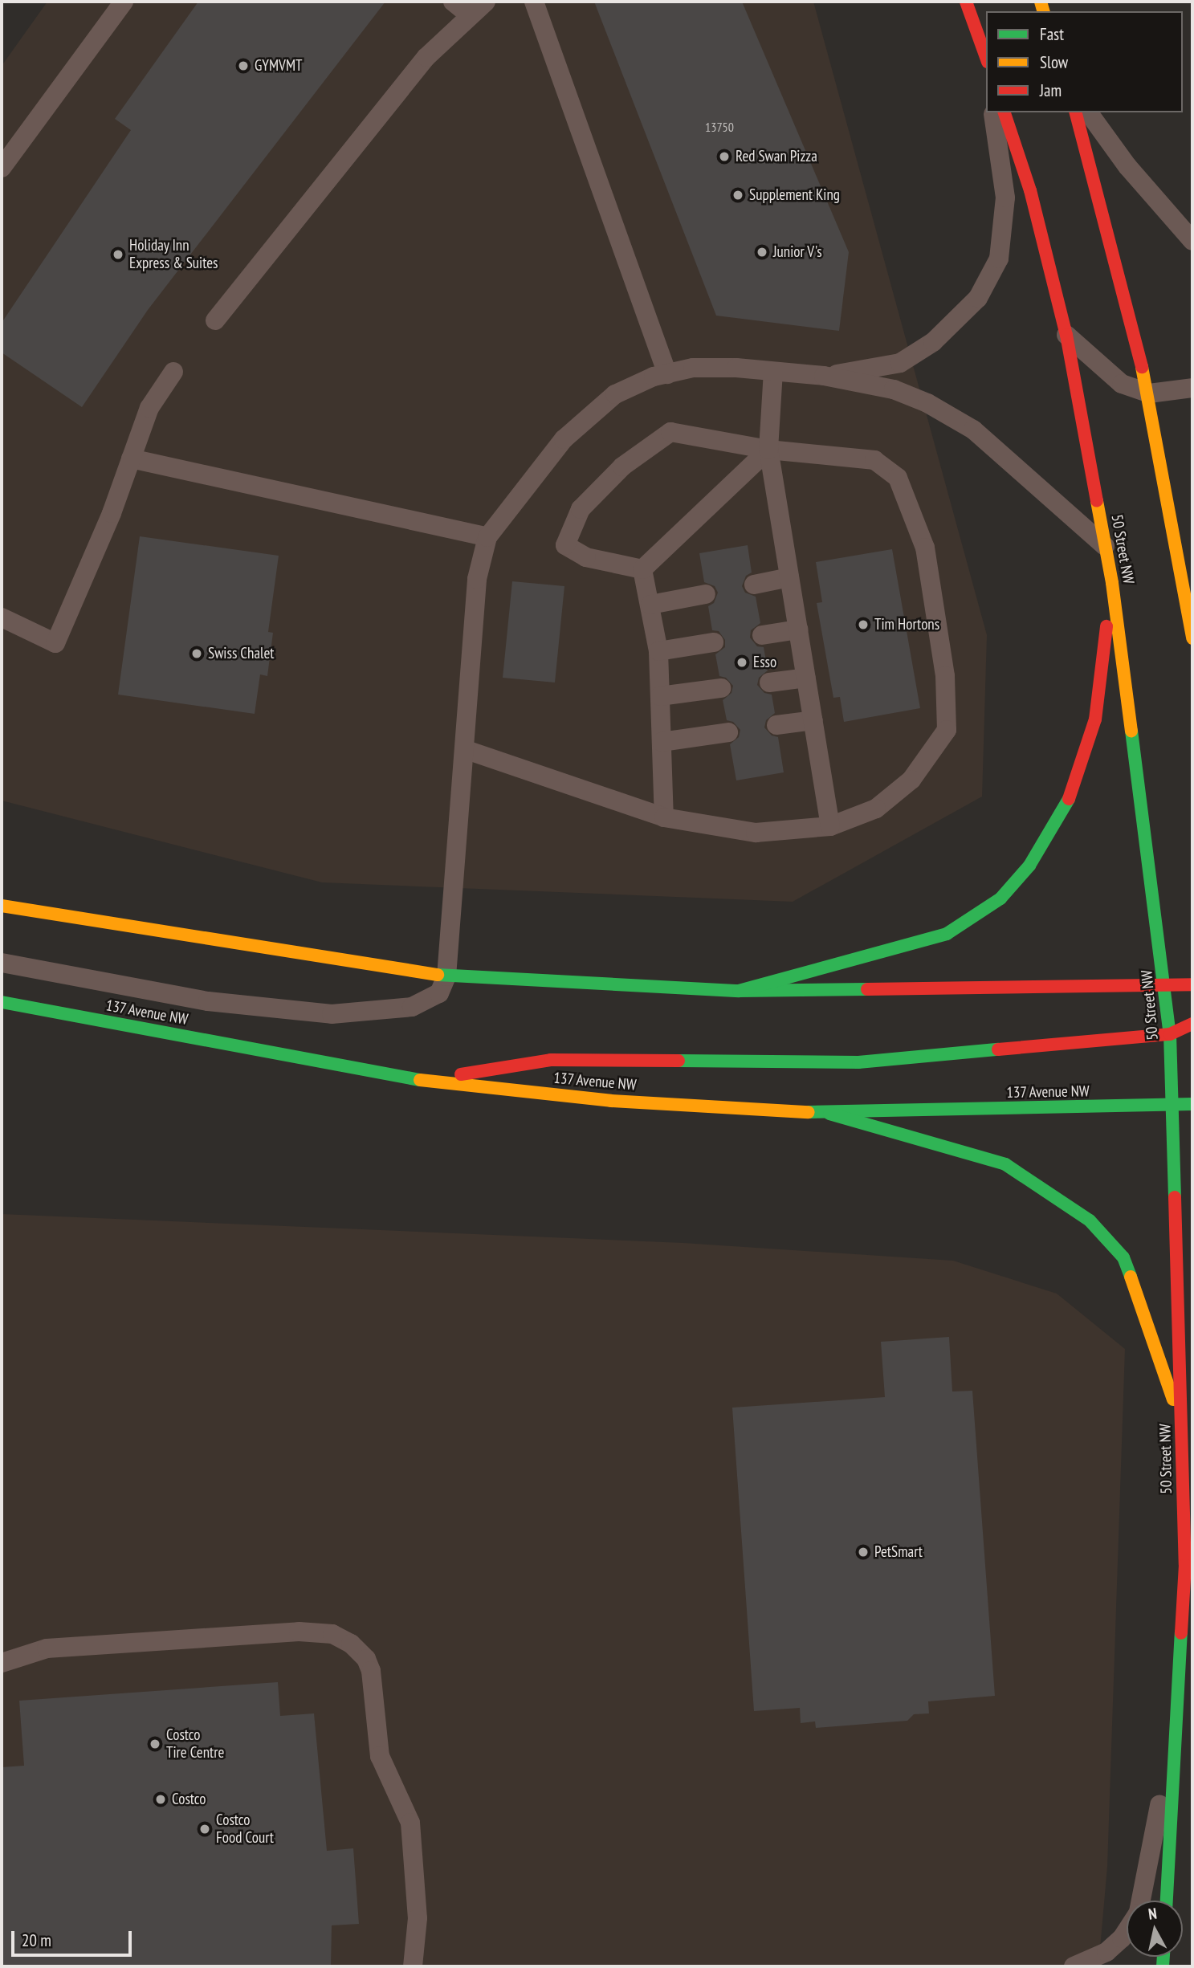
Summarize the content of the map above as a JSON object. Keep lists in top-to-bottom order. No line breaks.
{"streets":{"main road":["50 Street NW","137 Avenue NW"]},"crossings":[["50 Street NW","137 Avenue NW"]],"places":["GYMVMT","Red Swan Pizza","Supplement King","Junior V's","Holiday Inn Express & Suites","Tim Hortons","Swiss Chalet","Esso","PetSmart","Costco Tire Centre","Costco","Costco Food Court"],"house_numbers":["13750"],"legend":["Fast","Slow","Jam"],"scale_bar":"20 m","north":"top"}
